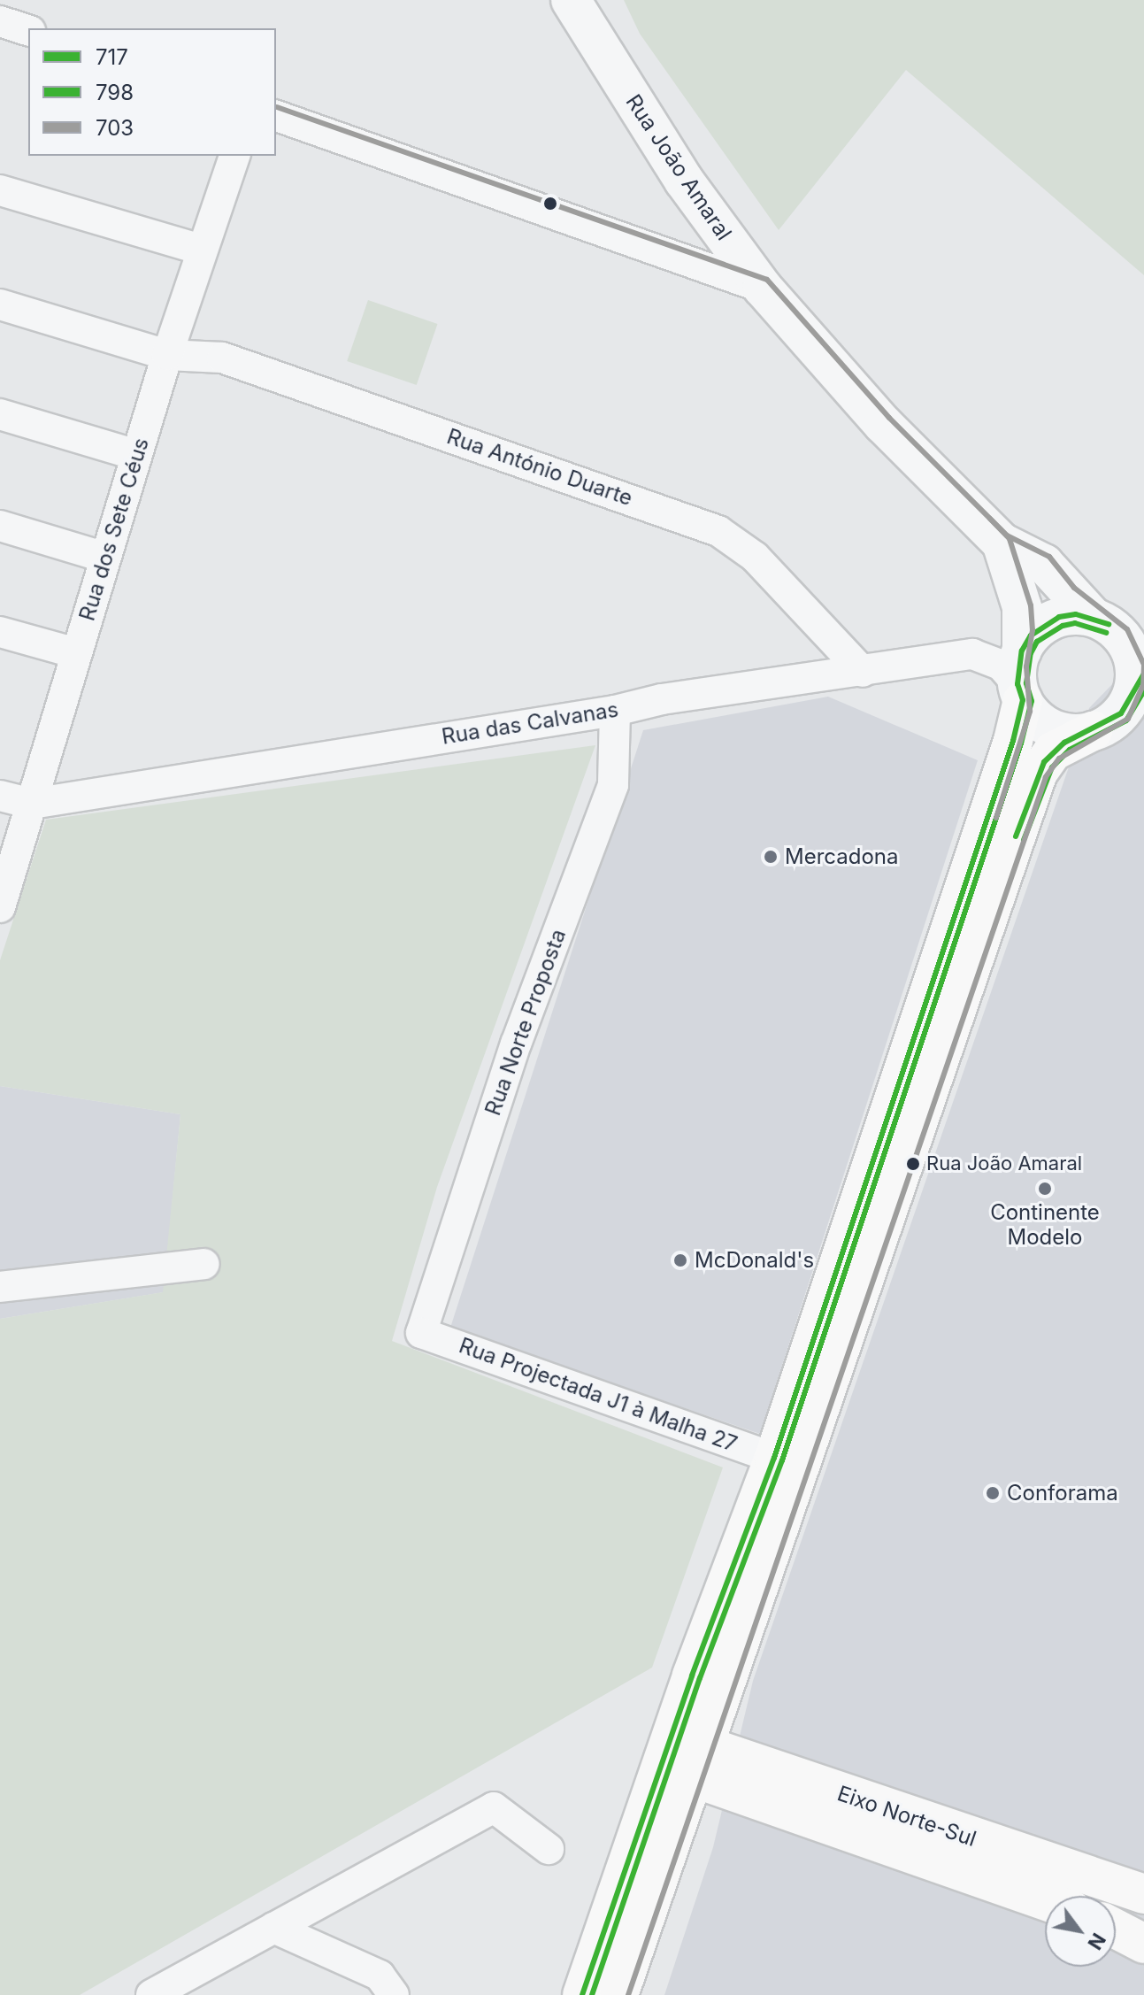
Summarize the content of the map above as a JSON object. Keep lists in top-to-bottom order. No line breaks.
{"streets":{"main road":["Eixo Norte-Sul"],"street":["Rua João Amaral","Rua António Duarte","Rua dos Sete Céus","Rua das Calvanas","Rua Norte Proposta","Rua Projectada J1 à Malha 27"]},"crossings":[["Rua João Amaral","Rua das Calvanas"],["Rua António Duarte","Rua dos Sete Céus"],["Rua António Duarte","Rua das Calvanas"],["Rua dos Sete Céus","Rua das Calvanas"],["Rua das Calvanas","Rua Norte Proposta"],["Rua Norte Proposta","Rua Projectada J1 à Malha 27"]],"places":["Mercadona","Rua João Amaral","Continente Modelo","McDonald's","Conforama"],"lines":["transit line 703","transit line 717","transit line 798"],"legend":["717","798","703"],"north":"bottom right"}
